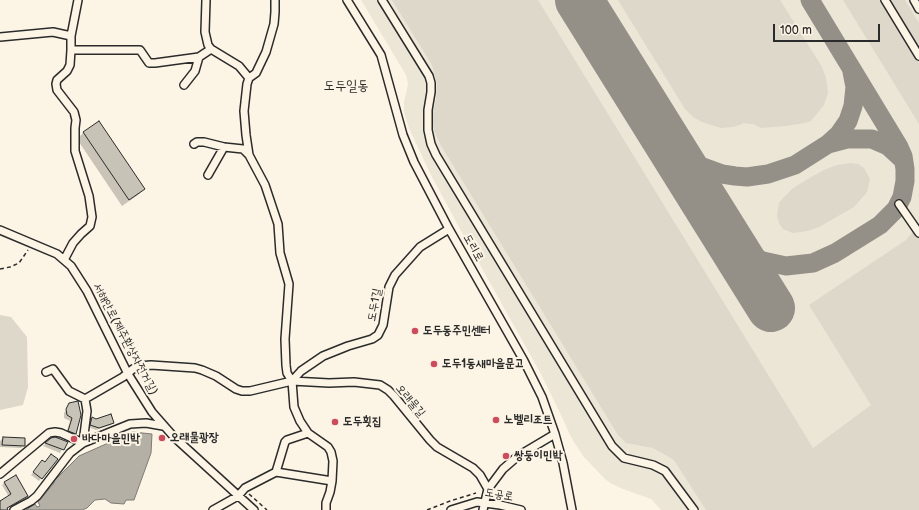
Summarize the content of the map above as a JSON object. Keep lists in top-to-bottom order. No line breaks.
{"streets":{"street":["도리로","도두1길","서해안로(제주환상자전거길)","오래물길","도공로"]},"crossings":[["도리로","도두1길"],["도두1길","오래물길"]],"districts":["도두일동"],"places":["도두동주민센터","도두1동새마을문고","노벨리조트","도두횟집","오래물광장","바다마을민박","쌍둥이민박"],"scale_bar":"100 m"}
